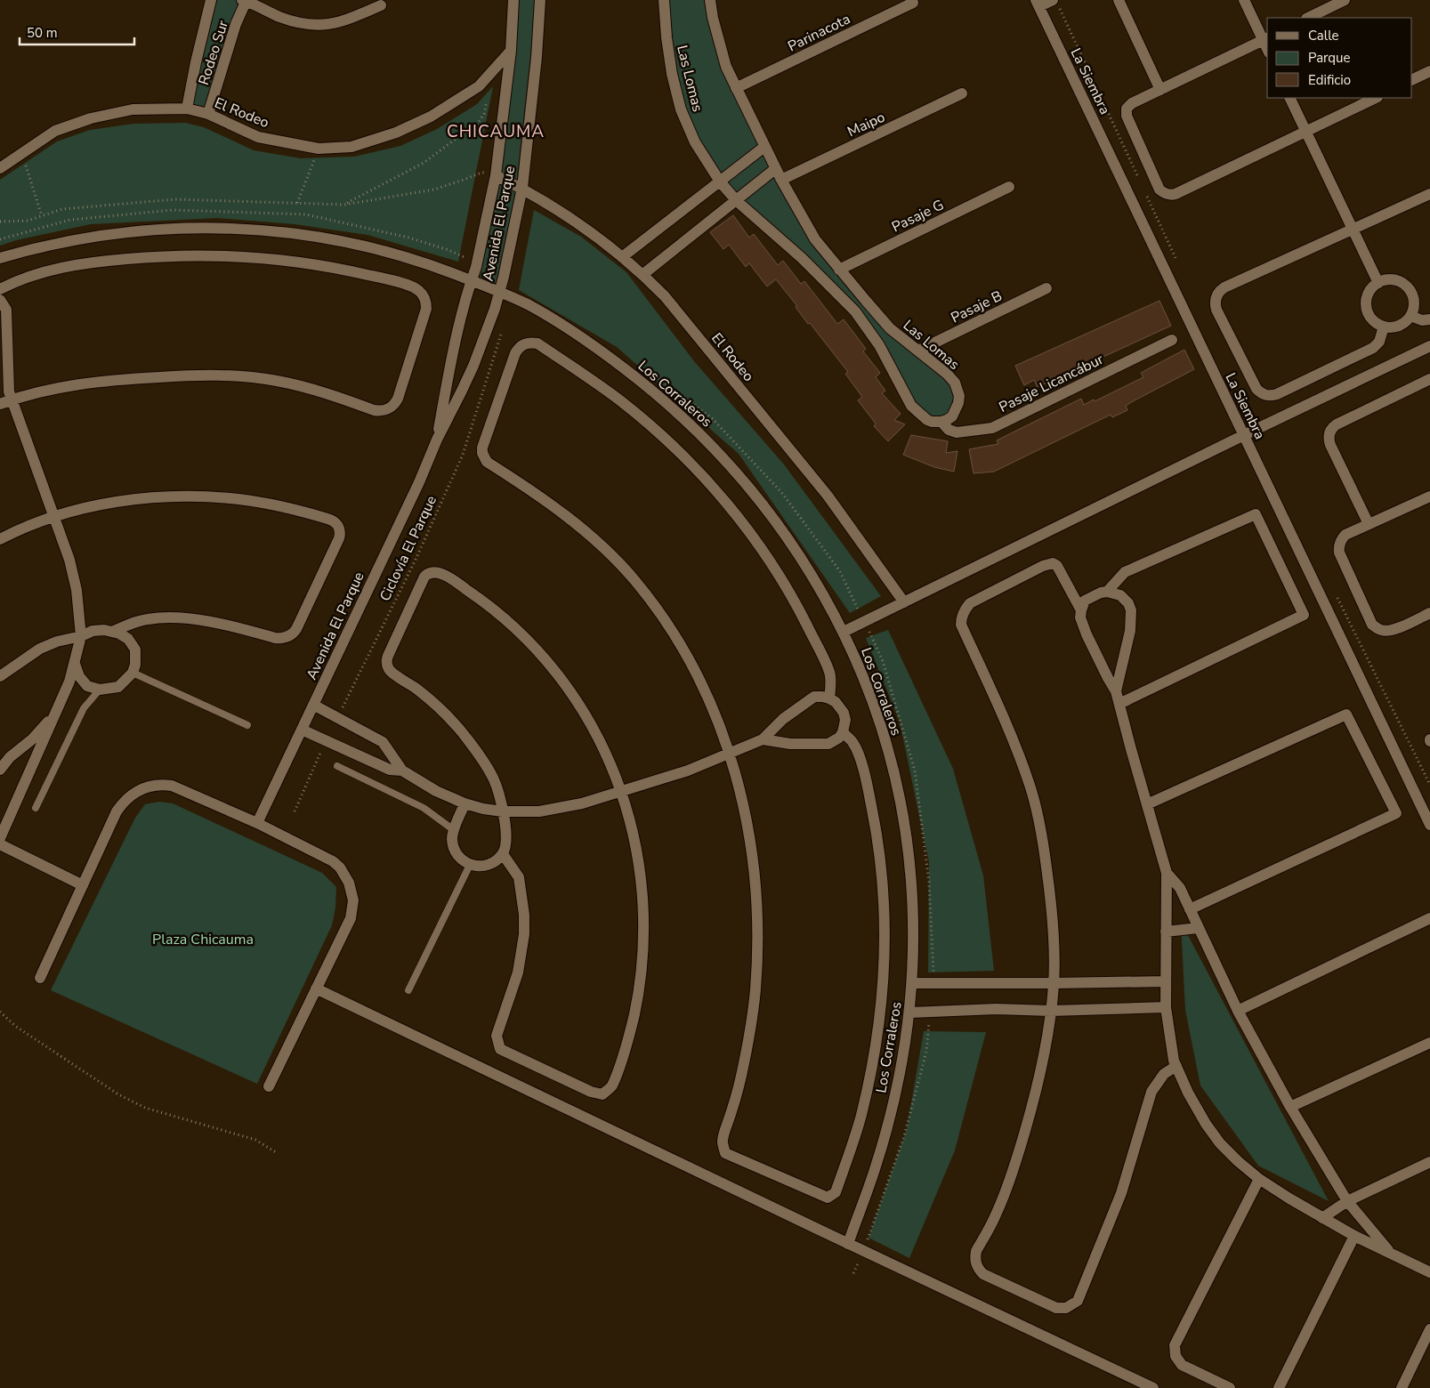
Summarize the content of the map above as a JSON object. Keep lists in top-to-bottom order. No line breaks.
{"streets":{"street":["Parinacota","Rodeo Sur","Las Lomas","La Siembra","El Rodeo","Maipo","Pasaje G","Avenida El Parque","Pasaje B","Pasaje Licancábur","Los Corraleros"],"path":["Ciclovía El Parque"]},"crossings":[["Parinacota","Las Lomas"],["Rodeo Sur","El Rodeo"],["Las Lomas","Maipo"],["Las Lomas","Pasaje G"],["Las Lomas","Pasaje B"],["Las Lomas","Pasaje Licancábur"],["El Rodeo","Avenida El Parque"],["Avenida El Parque","Los Corraleros"]],"districts":["CHICAUMA"],"parks":["Plaza Chicauma"],"legend":["Calle","Parque","Edificio"],"scale_bar":"50 m"}
